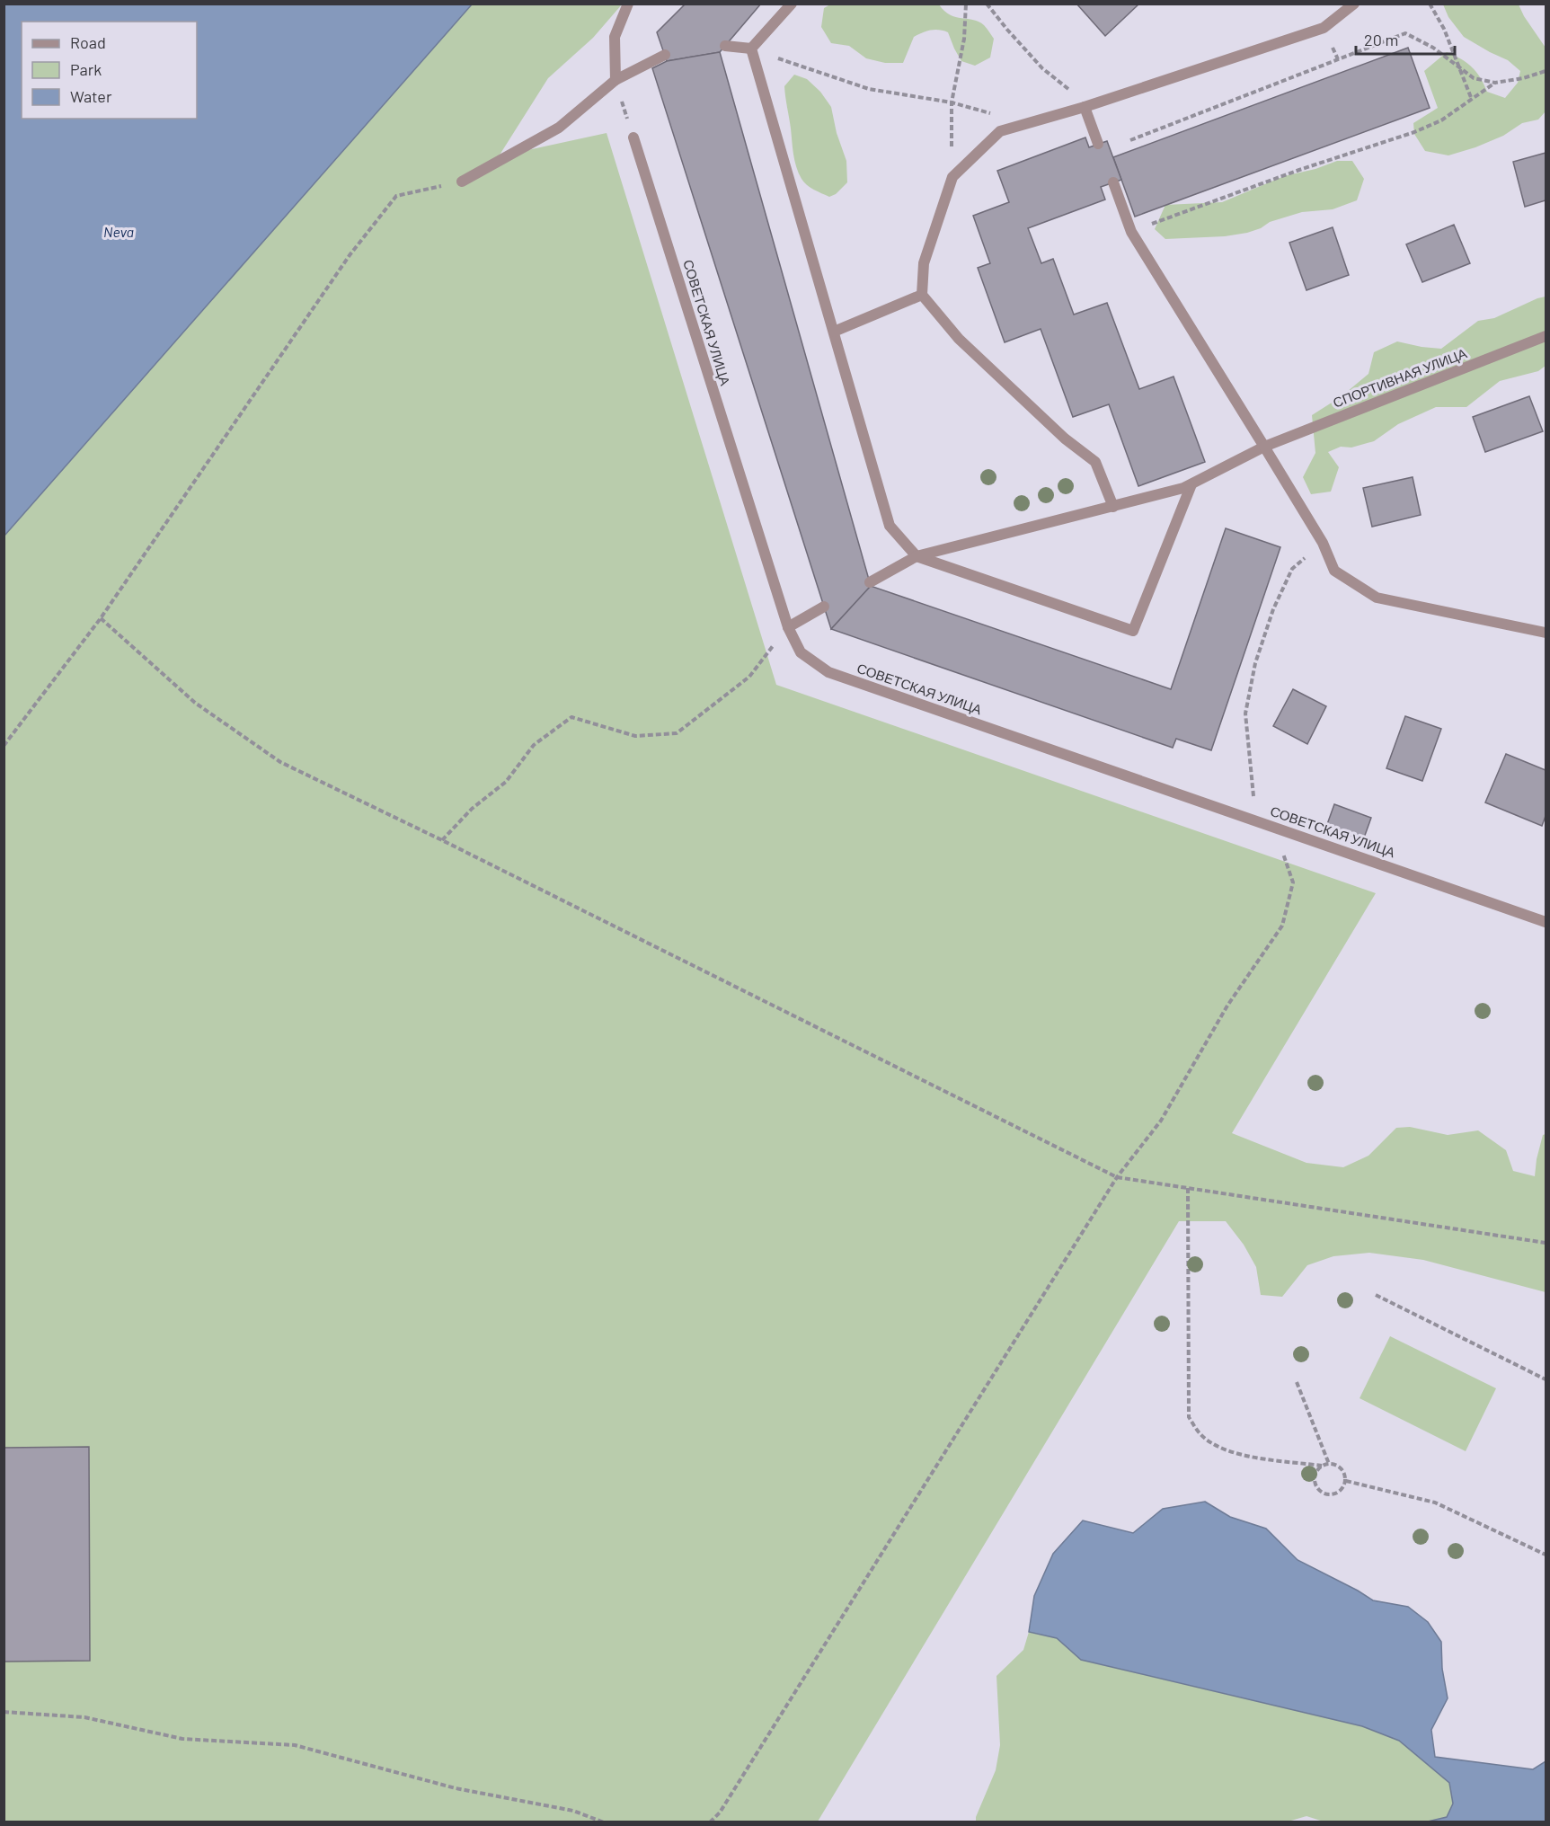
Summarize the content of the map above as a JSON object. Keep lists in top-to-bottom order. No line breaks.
{"streets":{"street":["СОВЕТСКАЯ УЛИЦА","СПОРТИВНАЯ УЛИЦА"]},"water":["Neva"],"legend":["Road","Park","Water"],"scale_bar":"20 m"}
